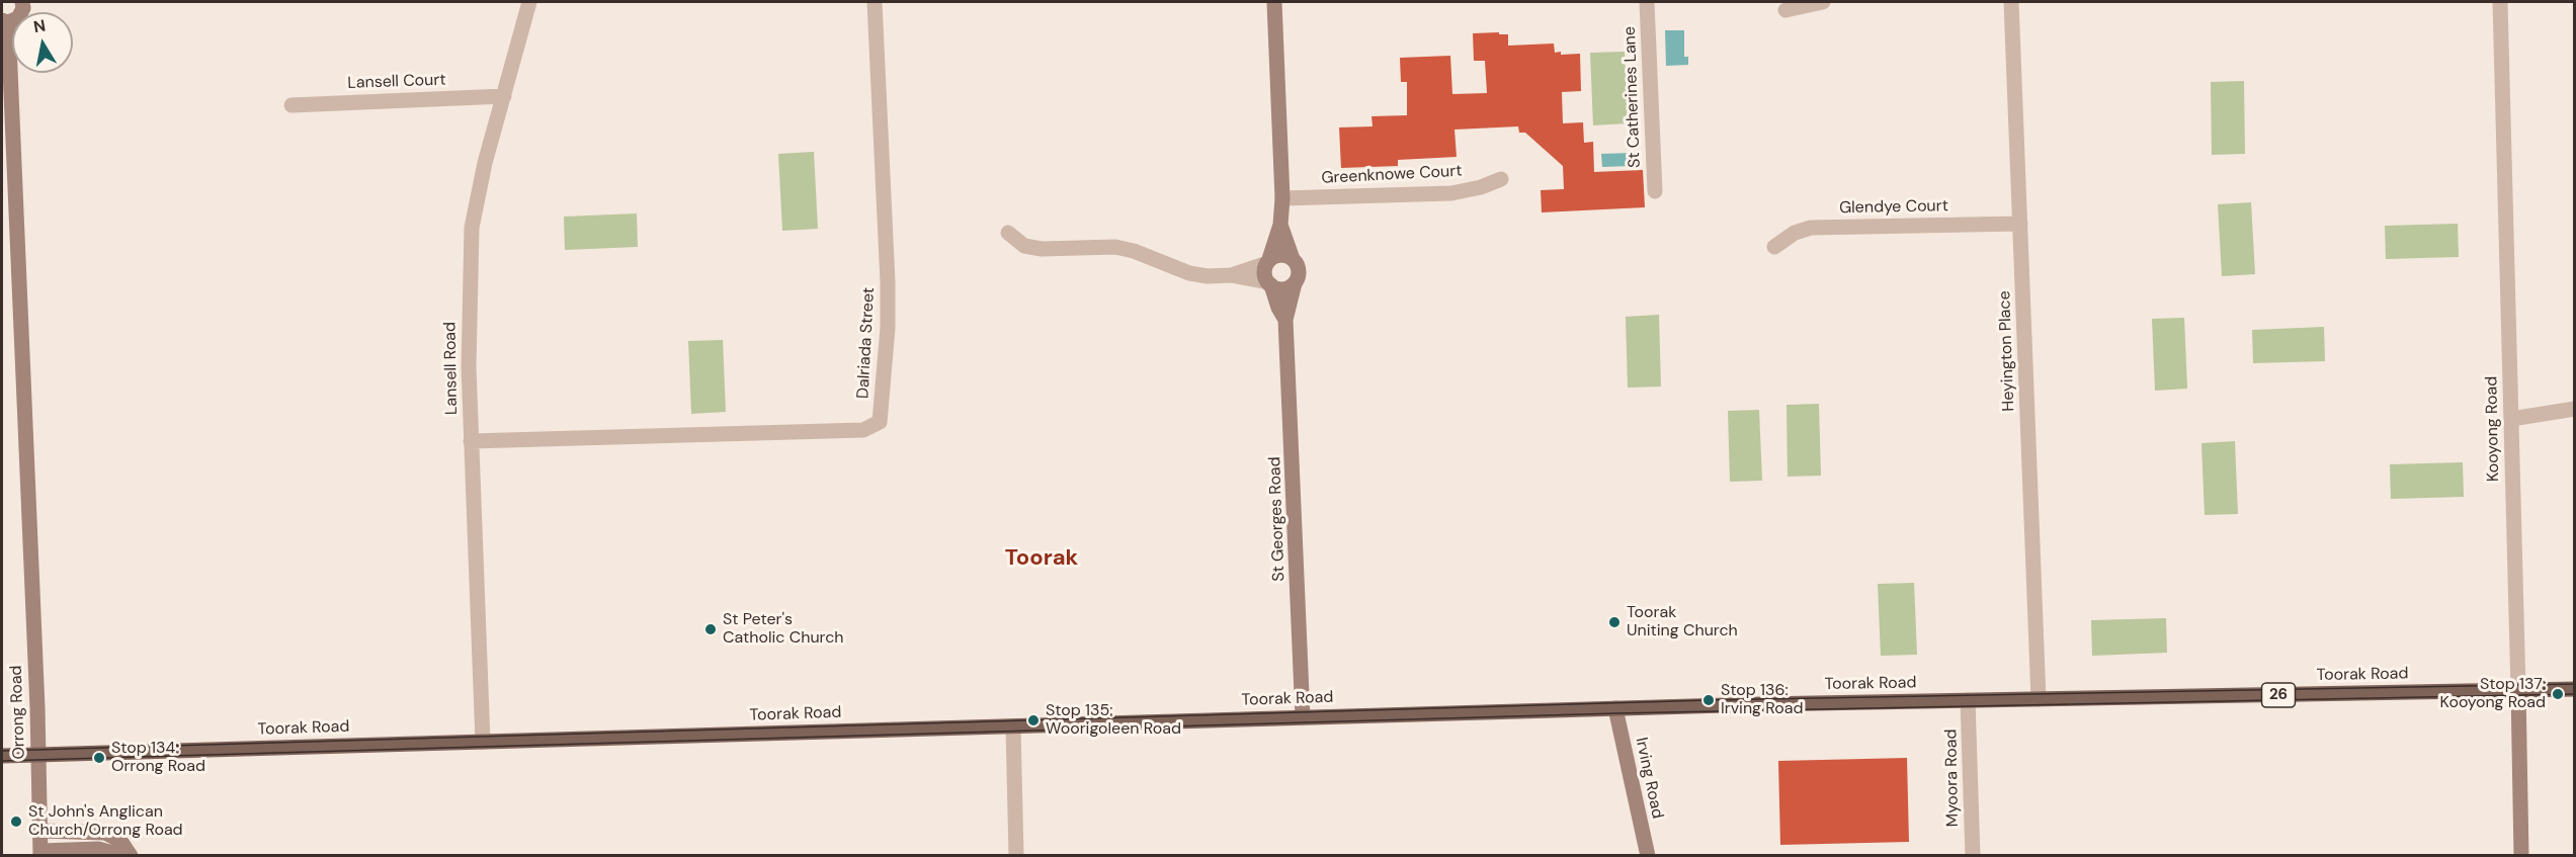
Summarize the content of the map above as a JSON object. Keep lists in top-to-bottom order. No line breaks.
{"streets":{"main road":["Toorak Road","26"],"street":["Lansell Court","St Catherines Lane","Greenknowe Court","Glendye Court","Dalriada Street","Heyington Place","Lansell Road","Kooyong Road","St Georges Road","Orrong Road","Irving Road","Myoora Road"]},"crossings":[["Lansell Court","Lansell Road"],["Glendye Court","Heyington Place"],["Dalriada Street","Lansell Road"],["Heyington Place","Toorak Road"],["Lansell Road","Toorak Road"],["Kooyong Road","Toorak Road"],["St Georges Road","Toorak Road"],["Toorak Road","Orrong Road"],["Toorak Road","Irving Road"],["Toorak Road","Myoora Road"]],"districts":["Toorak"],"places":["Toorak Uniting Church","St Peter's Catholic Church","Stop 137: Kooyong Road","Stop 136: Irving Road","Stop 135: Woorigoleen Road","Stop 134: Orrong Road","St John's Anglican Church/Orrong Road"],"north":"top"}
